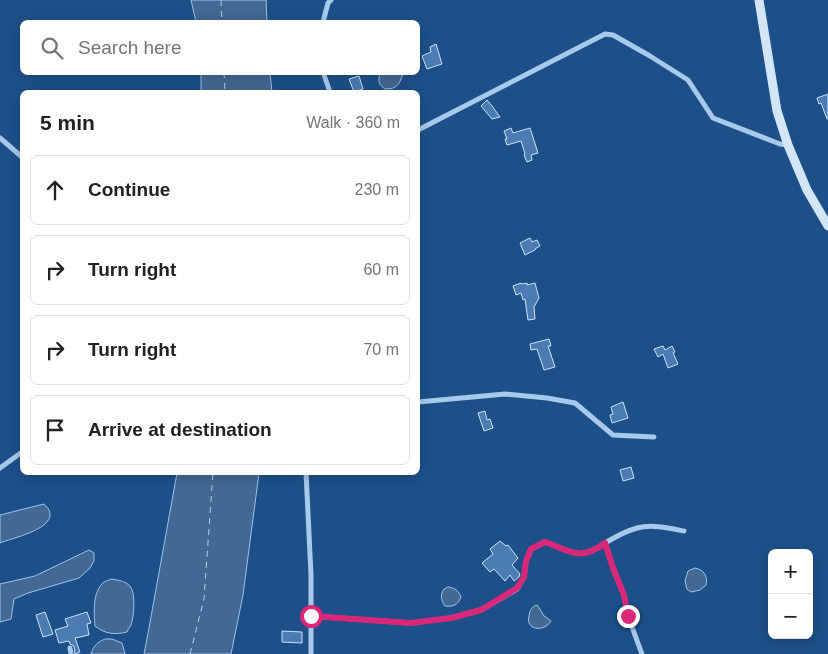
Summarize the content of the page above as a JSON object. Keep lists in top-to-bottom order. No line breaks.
{"page":{"search":"Search here","heading":["5 min","Walk · 360 m"],"list":[["Continue","230 m"],["Turn right","60 m"],["Turn right","70 m"],"Arrive at destination"],"map_buttons":["+","−"]}}
